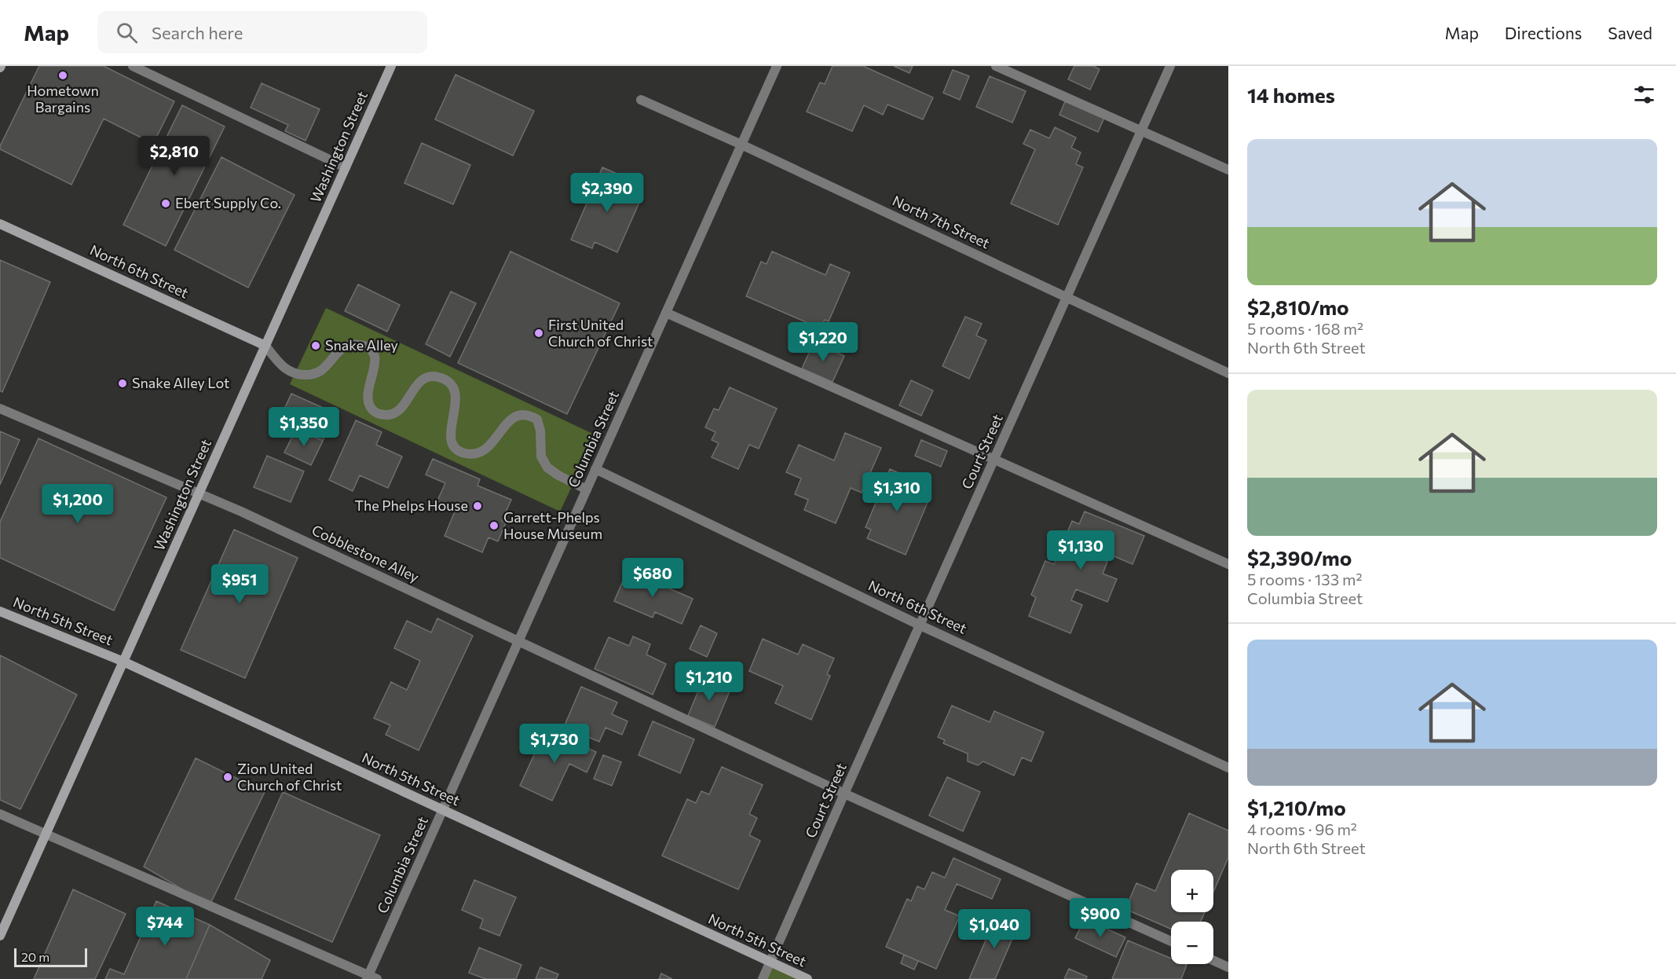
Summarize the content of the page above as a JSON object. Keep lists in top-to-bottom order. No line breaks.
{"streets":{"street":["Washington Street","North 7th Street","North 6th Street","Columbia Street","Court Street","Cobblestone Alley","North 5th Street"]},"crossings":[["Washington Street","North 6th Street"],["Washington Street","Cobblestone Alley"],["Washington Street","North 5th Street"],["North 7th Street","Columbia Street"],["North 7th Street","Court Street"],["North 6th Street","Columbia Street"],["North 6th Street","Court Street"],["Columbia Street","Cobblestone Alley"],["Columbia Street","North 5th Street"],["Court Street","Cobblestone Alley"],["Court Street","North 5th Street"]],"places":["Hometown Bargains","Ebert Supply Co.","First United Church of Christ","Snake Alley","Snake Alley Lot","The Phelps House","Garrett-Phelps House Museum","Zion United Church of Christ"],"scale_bar":"20 m","page":{"header":"Map","search":"Search here","nav":["Map","Directions","Saved"],"heading":"14 homes","list":[{"name":"$2,810/mo","note":"5 rooms · 168 m² · North 6th Street"},{"name":"$2,390/mo","note":"5 rooms · 133 m² · Columbia Street"},{"name":"$1,210/mo","note":"4 rooms · 96 m² · North 6th Street"}],"price":["$2,810","$2,390","$1,220","$1,350","$1,310","$1,200","$1,130","$680","$951","$1,210","$1,730","$900","$744","$1,040"],"map_buttons":["+","−"],"scale":"20 m"}}
